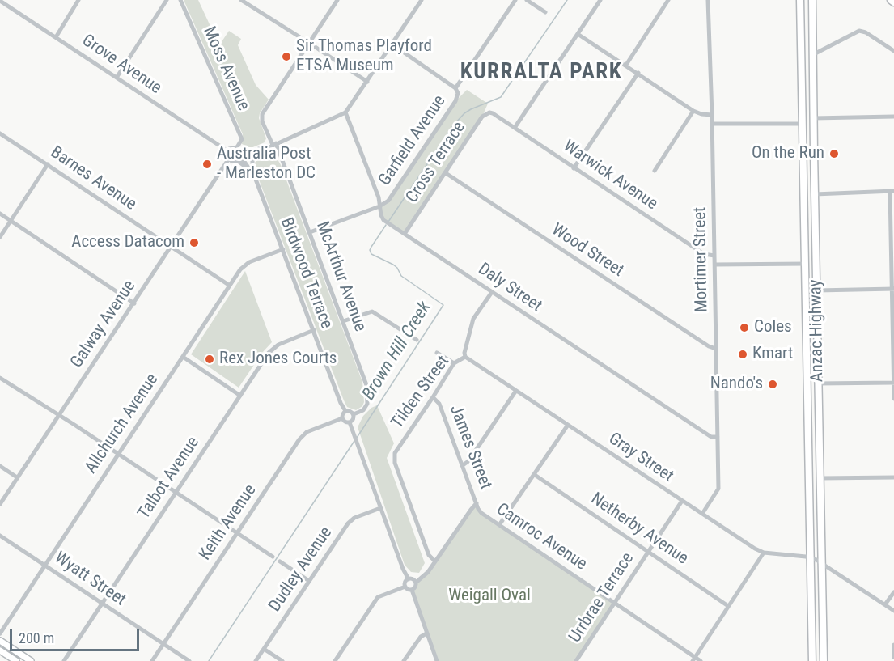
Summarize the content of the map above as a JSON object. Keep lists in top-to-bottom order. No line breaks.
{"streets":{"highway":["Anzac Highway"],"street":["Grove Avenue","Moss Avenue","Garfield Avenue","Cross Terrace","Warwick Avenue","Barnes Avenue","Wood Street","Mortimer Street","Birdwood Terrace","McArthur Avenue","Daly Street","Galway Avenue","Tilden Street","Allchurch Avenue","James Street","Gray Street","Talbot Avenue","Keith Avenue","Netherby Avenue","Camroc Avenue","Dudley Avenue","Wyatt Street","Urrbrae Terrace"]},"crossings":[["Grove Avenue","Moss Avenue"],["Grove Avenue","Birdwood Terrace"],["Grove Avenue","Galway Avenue"],["Moss Avenue","Birdwood Terrace"],["Moss Avenue","Galway Avenue"],["Garfield Avenue","McArthur Avenue"],["Garfield Avenue","Daly Street"],["Cross Terrace","Warwick Avenue"],["Cross Terrace","Wood Street"],["Cross Terrace","Daly Street"],["Warwick Avenue","Mortimer Street"],["Barnes Avenue","Galway Avenue"],["Barnes Avenue","Allchurch Avenue"],["Wood Street","Mortimer Street"],["Mortimer Street","Daly Street"],["Mortimer Street","Gray Street"],["Birdwood Terrace","McArthur Avenue"],["Birdwood Terrace","Galway Avenue"],["Birdwood Terrace","Allchurch Avenue"],["Birdwood Terrace","Talbot Avenue"],["Birdwood Terrace","Keith Avenue"],["McArthur Avenue","Keith Avenue"],["Daly Street","Tilden Street"],["Anzac Highway","Gray Street"],["Tilden Street","James Street"],["Tilden Street","Gray Street"],["Allchurch Avenue","Wyatt Street"],["James Street","Camroc Avenue"],["Gray Street","Urrbrae Terrace"],["Talbot Avenue","Wyatt Street"],["Keith Avenue","Wyatt Street"],["Netherby Avenue","Urrbrae Terrace"],["Camroc Avenue","Urrbrae Terrace"]],"districts":["KURRALTA PARK"],"water":["Brown Hill Creek"],"parks":["Weigall Oval"],"places":["Sir Thomas Playford ETSA Museum","On the Run","Australia Post - Marleston DC","Access Datacom","Coles","Kmart","Rex Jones Courts","Nando's"],"scale_bar":"200 m"}
